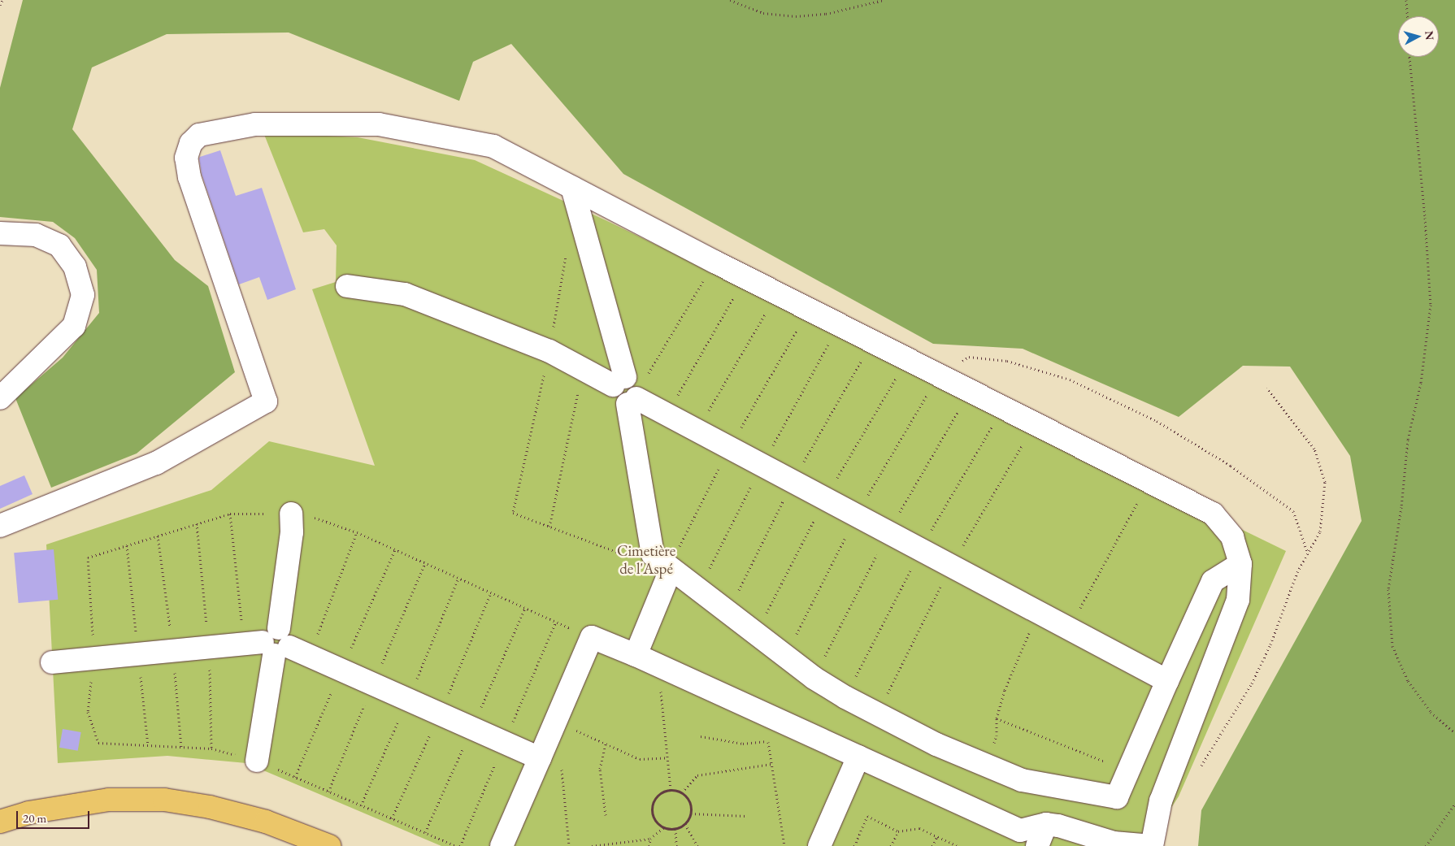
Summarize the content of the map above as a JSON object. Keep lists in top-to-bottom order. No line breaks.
{"parks":["Cimetière de l'Aspé"],"scale_bar":"20 m","north":"right"}
